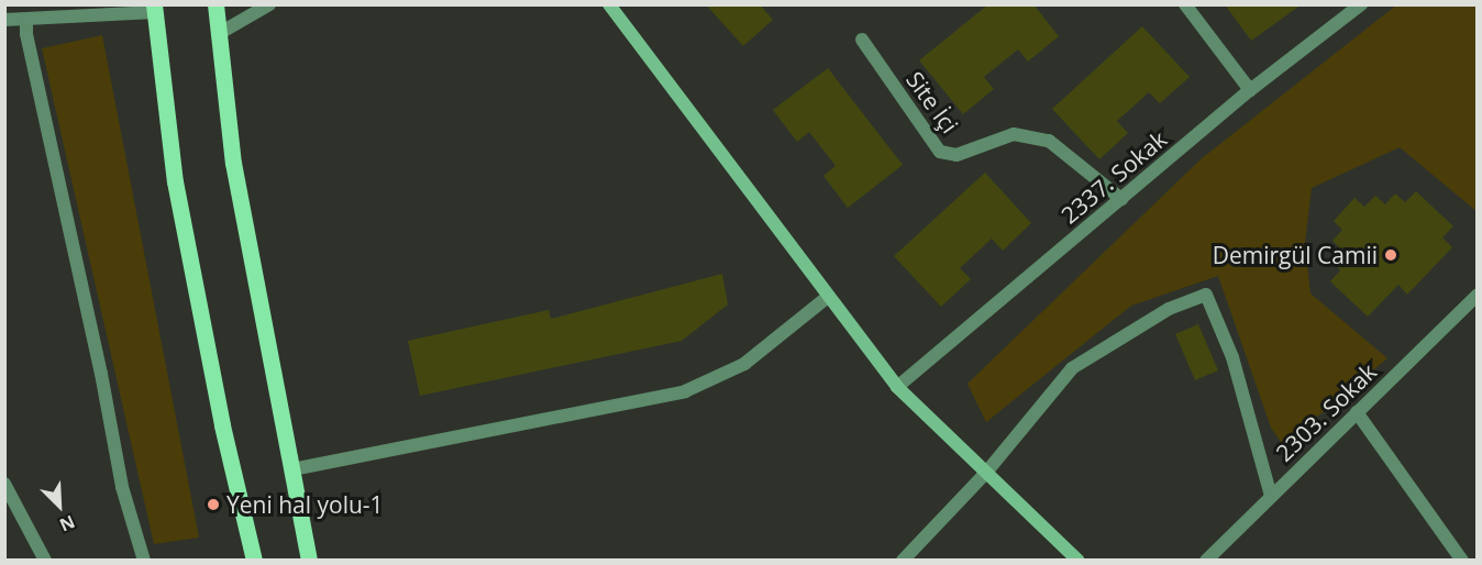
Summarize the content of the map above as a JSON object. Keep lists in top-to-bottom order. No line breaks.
{"streets":{"street":["Site İçi","2337. Sokak","2303. Sokak"]},"crossings":[["Site İçi","2337. Sokak"]],"places":["Demirgül Camii","Yeni hal yolu-1"],"north":"bottom right"}
